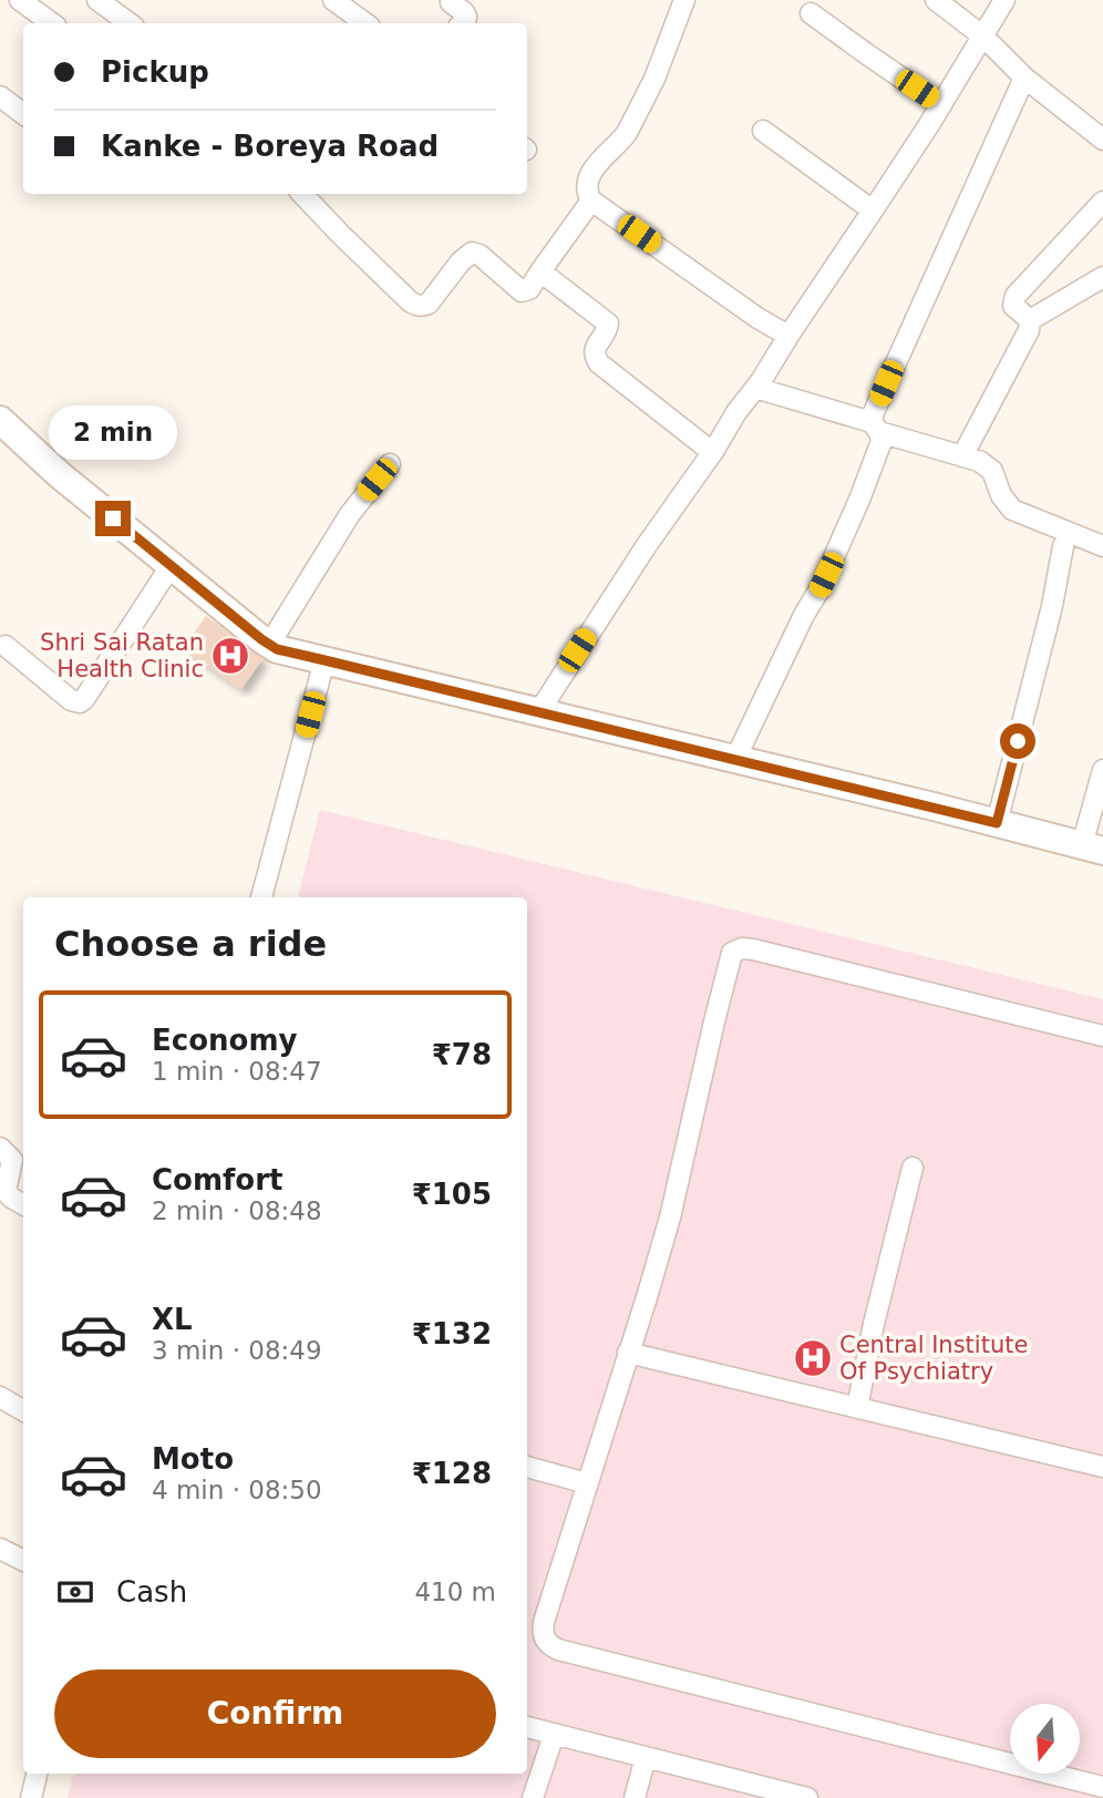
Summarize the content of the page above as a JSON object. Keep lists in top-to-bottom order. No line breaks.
{"places":{"hospital":["Shri Sai Ratan Health Clinic","Central Institute Of Psychiatry"]},"north":"bottom","page":{"banner":["Pickup","Kanke - Boreya Road"],"bubble":"2 min","heading":"Choose a ride","list":[{"name":"Economy","note":"1 min · 08:47","value":"₹78"},{"name":"Comfort","note":"2 min · 08:48","value":"₹105"},{"name":"XL","note":"3 min · 08:49","value":"₹132"},{"name":"Moto","note":"4 min · 08:50","value":"₹128"}],"pay":["Cash","410 m"],"buttons":"Confirm"}}
